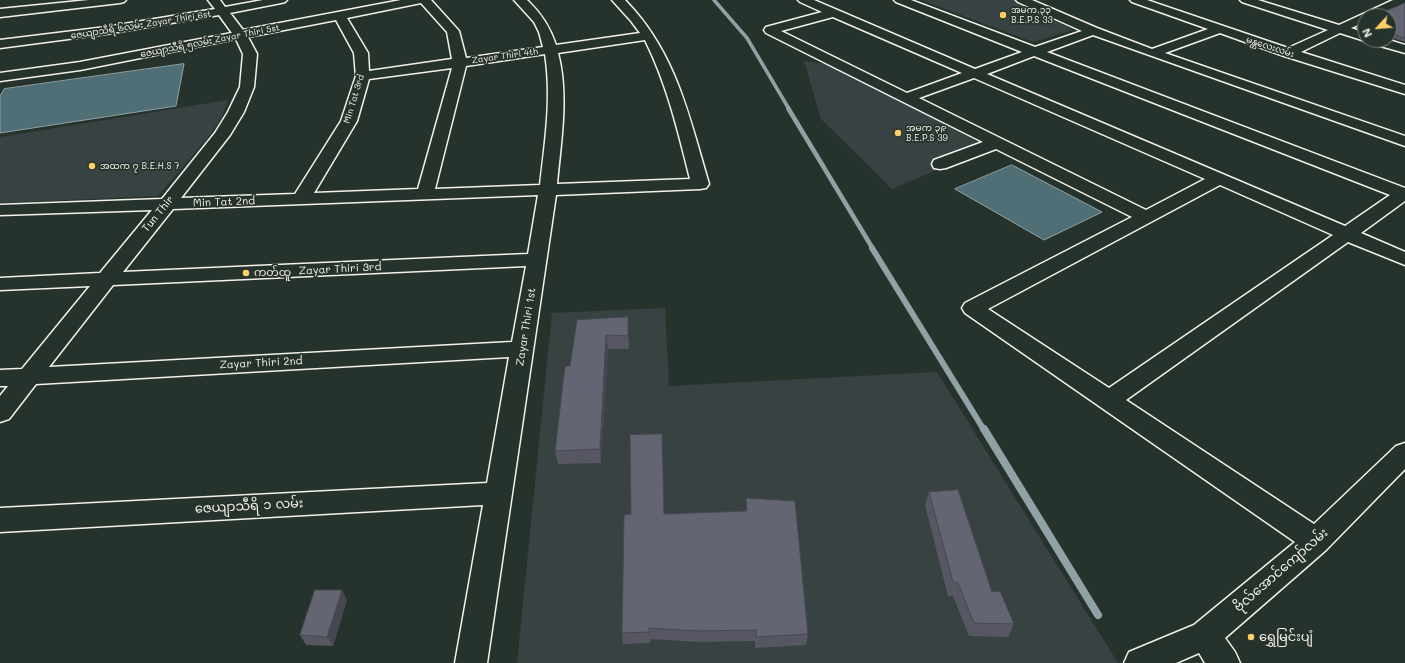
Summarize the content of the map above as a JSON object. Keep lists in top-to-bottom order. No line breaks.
{"streets":{"street":["ဇေယျာသီရိ ၆လမ်း Zayar Thiri 6st","ဇေယျာသီရိ ၅လမ်း Zayar Thiri 5st","မန္တလေးလမ်း","Zayar Thiri 4th","Min Tat 3rd","Min Tat 2nd","Tun Thir","Zayar Thiri 3rd","Zayar Thiri 1st","Zayar Thiri 2nd","ဇေယျာသီရိ ၁ လမ်း","ဗိုလ်အောင်ကျော်လမ်း"]},"crossings":[["ဇေယျာသီရိ ၆လမ်း Zayar Thiri 6st","Tun Thir"],["ဇေယျာသီရိ ၅လမ်း Zayar Thiri 5st","Min Tat 3rd"],["ဇေယျာသီရိ ၅လမ်း Zayar Thiri 5st","Tun Thir"],["Zayar Thiri 4th","Min Tat 3rd"],["Zayar Thiri 4th","Min Tat 2nd"],["Zayar Thiri 4th","Zayar Thiri 1st"],["Min Tat 3rd","Min Tat 2nd"],["Min Tat 2nd","Tun Thir"],["Min Tat 2nd","Zayar Thiri 1st"],["Tun Thir","Zayar Thiri 3rd"],["Tun Thir","Zayar Thiri 2nd"],["Zayar Thiri 3rd","Zayar Thiri 1st"],["Zayar Thiri 1st","Zayar Thiri 2nd"],["Zayar Thiri 1st","ဇေယျာသီရိ ၁ လမ်း"]],"places":["အမက ၃၃ B.E.P.S 33","အမက ၃၉ B.E.P.S 39","အထက ၇ B.E.H.S 7","ကတ်ထူ","ရွှေမြင်းပျံ"],"north":"bottom left"}
